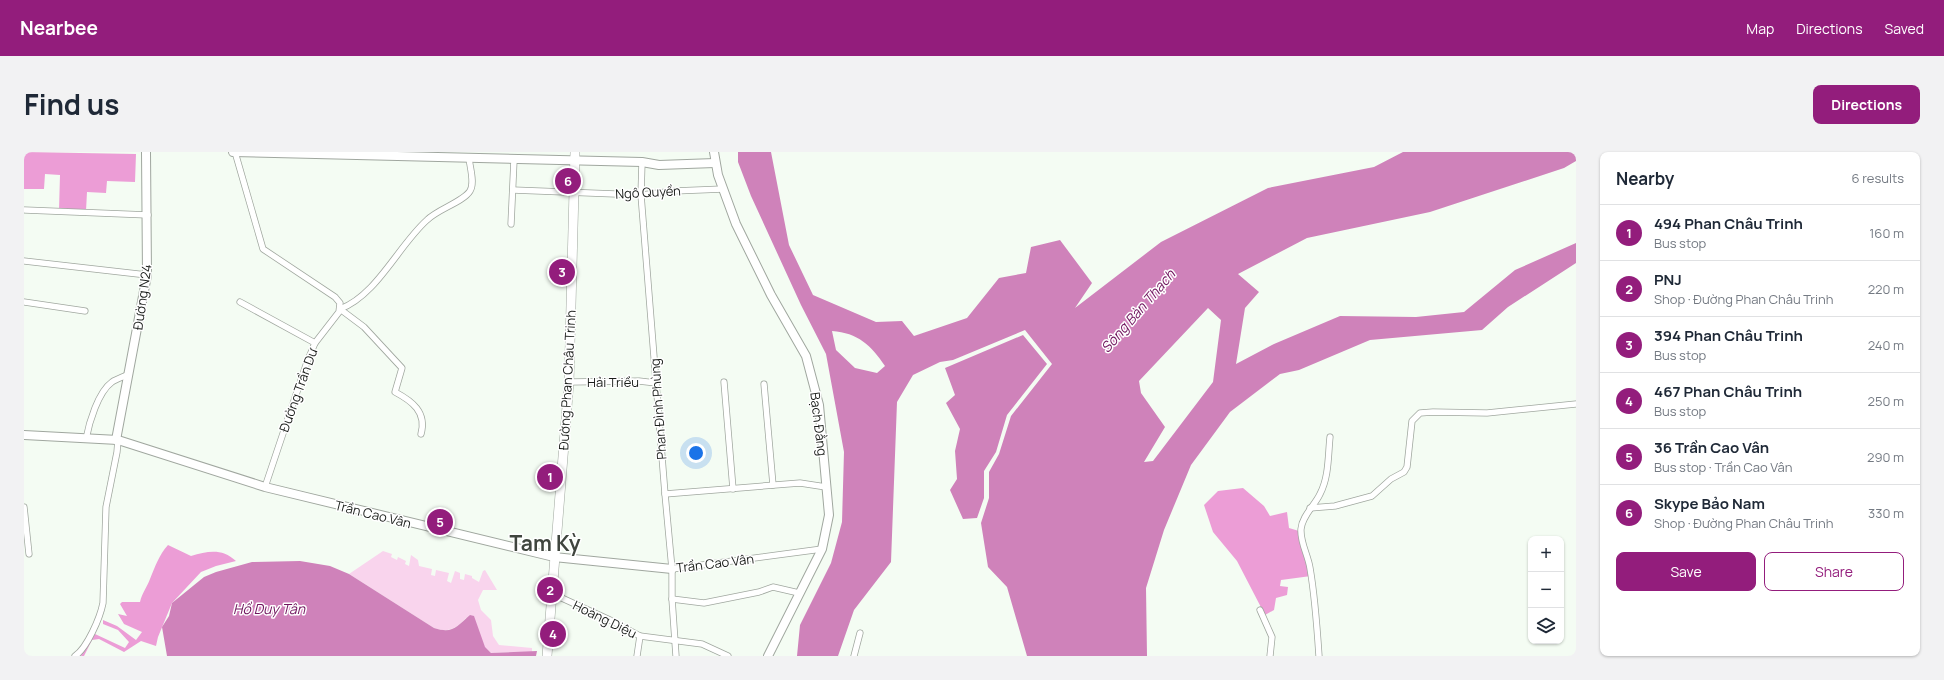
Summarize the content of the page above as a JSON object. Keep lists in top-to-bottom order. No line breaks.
{"streets":{"main road":["Đường Phan Châu Trinh"],"street":["Ngô Quyền","Đường N24","Hải Triều","Đường Trần Dư","Phan Đình Phùng","Bạch Đằng","Trần Cao Vân","Hoàng Diệu"]},"crossings":[["Ngô Quyền","Đường Phan Châu Trinh"],["Ngô Quyền","Phan Đình Phùng"],["Ngô Quyền","Bạch Đằng"],["Đường N24","Trần Cao Vân"],["Đường Phan Châu Trinh","Hải Triều"],["Đường Phan Châu Trinh","Trần Cao Vân"],["Đường Phan Châu Trinh","Hoàng Diệu"],["Hải Triều","Phan Đình Phùng"],["Đường Trần Dư","Trần Cao Vân"],["Phan Đình Phùng","Trần Cao Vân"],["Phan Đình Phùng","Hoàng Diệu"],["Bạch Đằng","Trần Cao Vân"]],"districts":["Tam Kỳ"],"water":["Sông Bàn Thạch","Hồ Duy Tân"],"page":{"header":"Nearbee","nav":["Map","Directions","Saved"],"title":"Find us","buttons":["Directions",["Save","Share"]],"heading":["Nearby","6 results"],"pins":["6","3","1","5","2","4"],"list":[{"mark":"1","name":"494 Phan Châu Trinh","note":"Bus stop","value":"160 m"},{"mark":"2","name":"PNJ","note":"Shop · Đường Phan Châu Trinh","value":"220 m"},{"mark":"3","name":"394 Phan Châu Trinh","note":"Bus stop","value":"240 m"},{"mark":"4","name":"467 Phan Châu Trinh","note":"Bus stop","value":"250 m"},{"mark":"5","name":"36 Trần Cao Vân","note":"Bus stop · Trần Cao Vân","value":"290 m"},{"mark":"6","name":"Skype Bảo Nam","note":"Shop · Đường Phan Châu Trinh","value":"330 m"}],"map_buttons":["+","−"]}}
